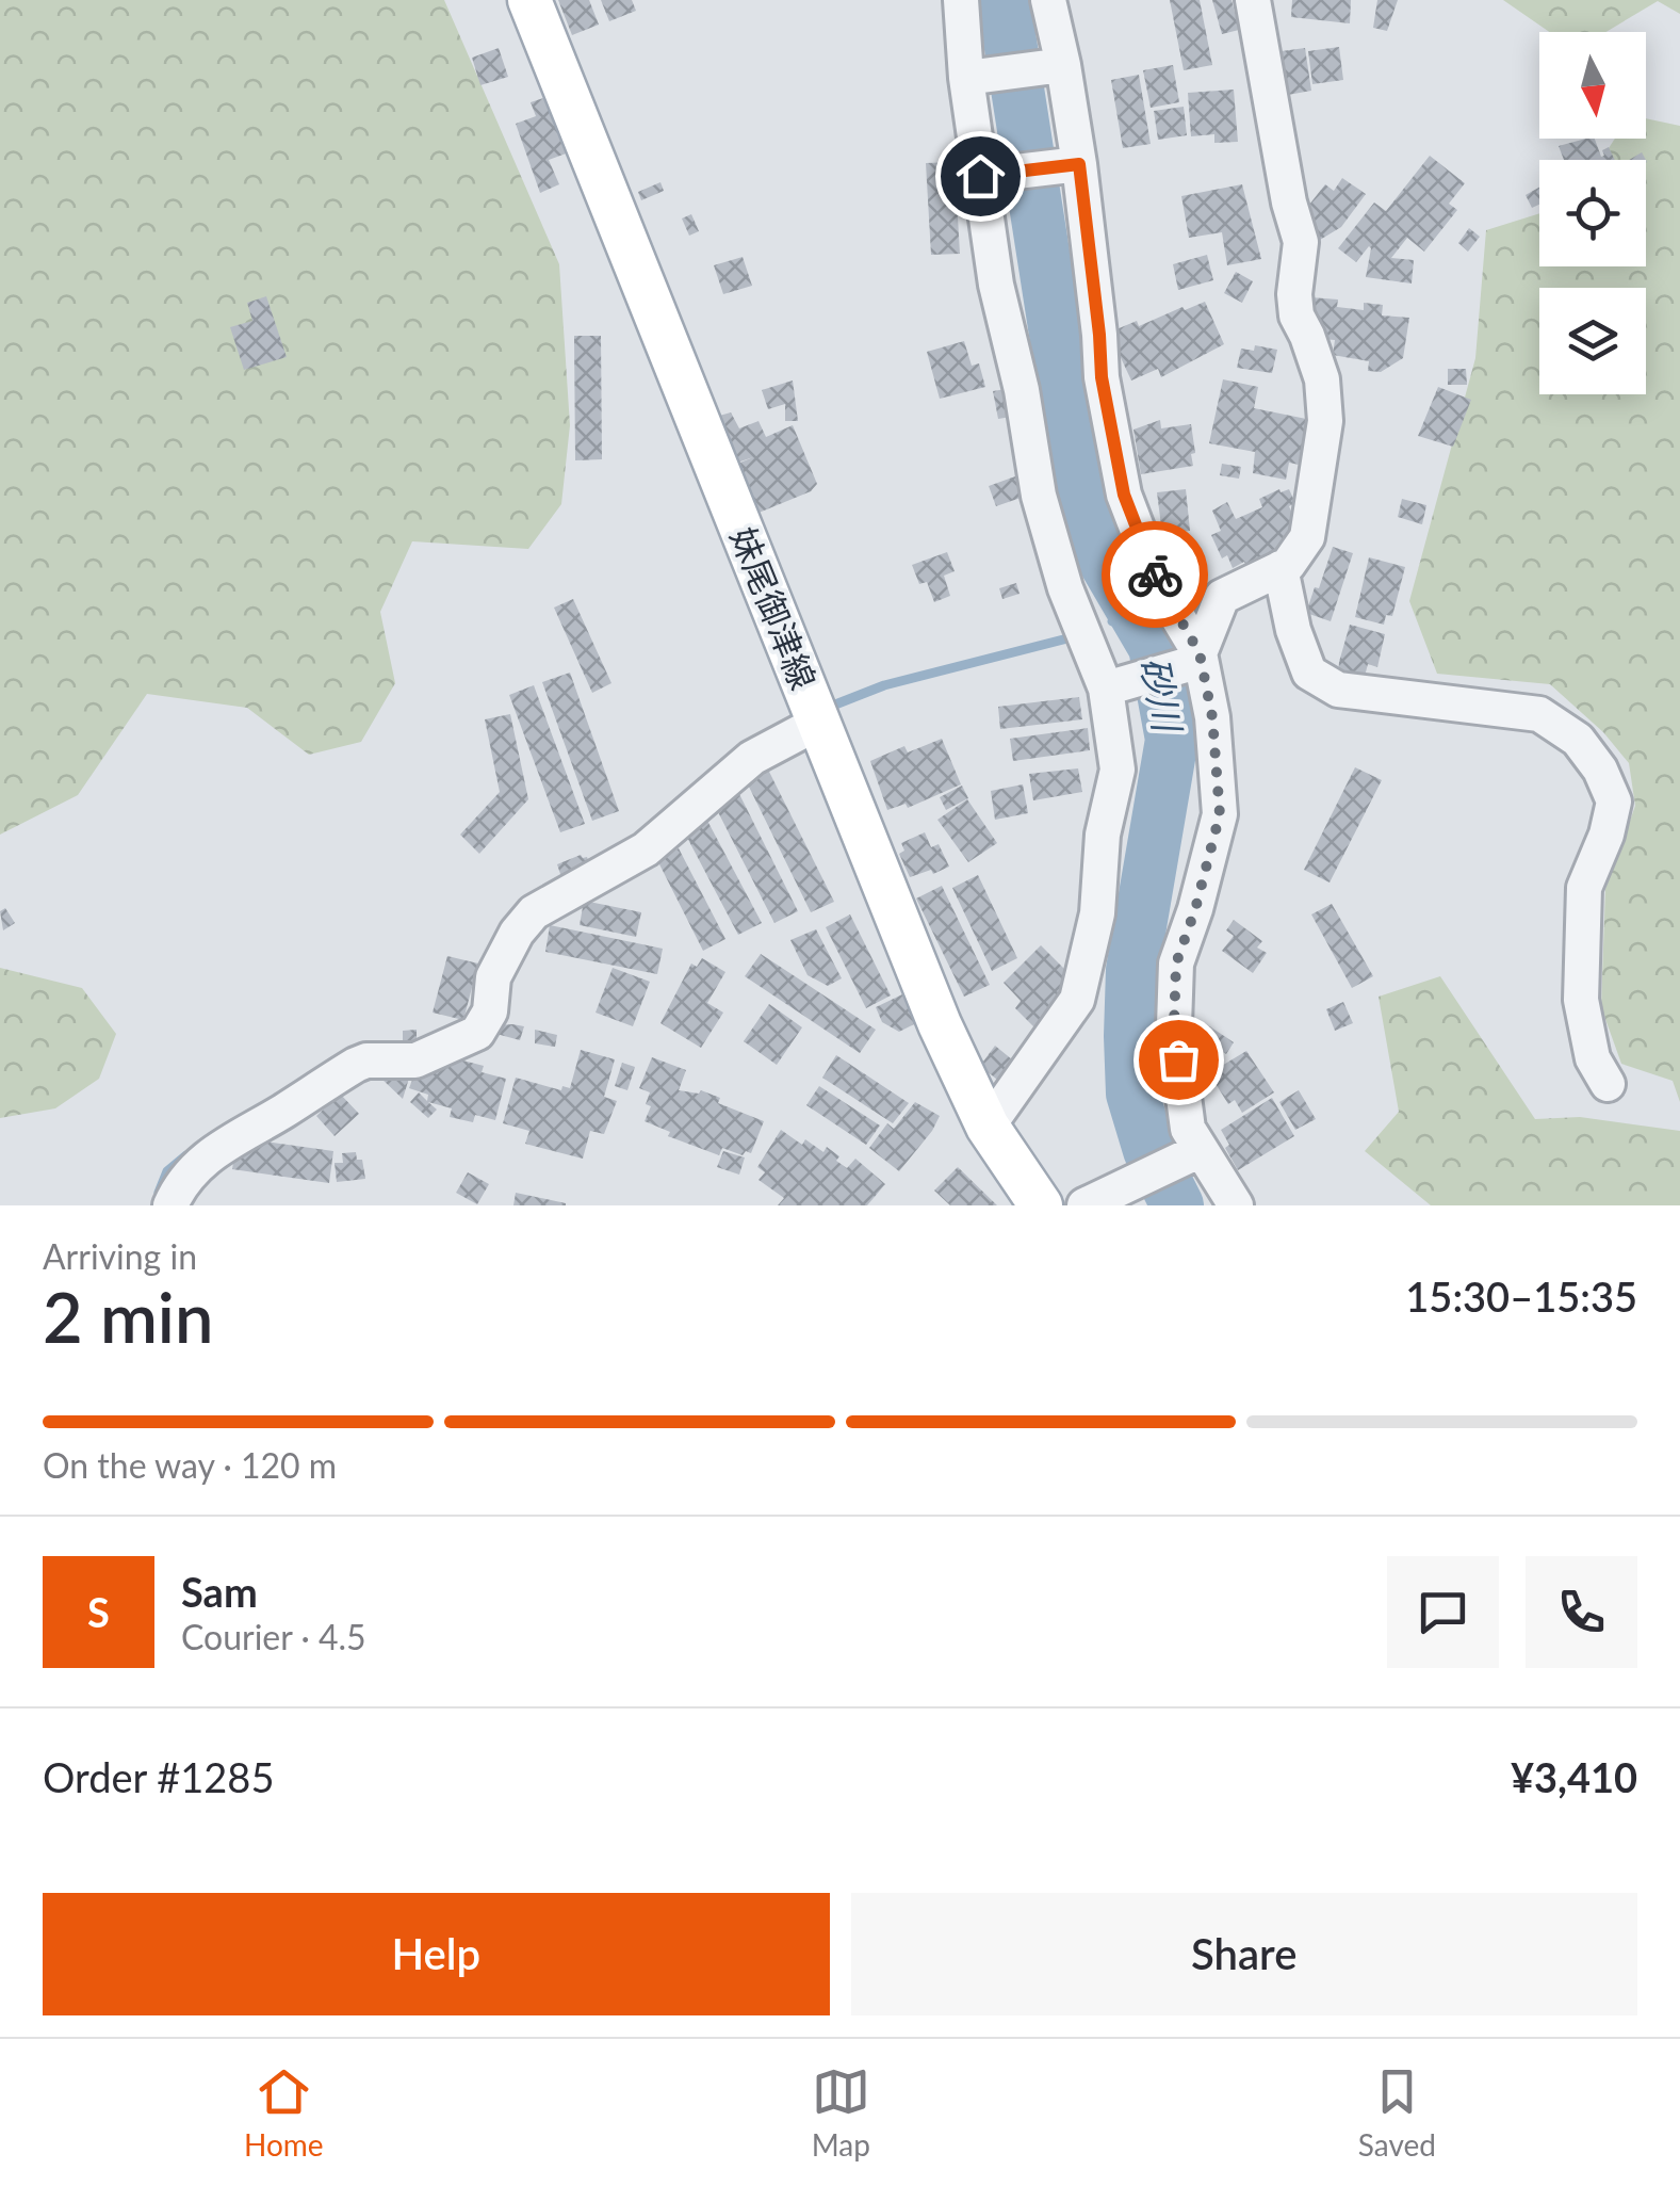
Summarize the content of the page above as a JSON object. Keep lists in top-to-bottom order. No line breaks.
{"streets":{"main road":["妹尾御津線"]},"water":["砂川"],"north":"bottom","page":{"heading":["2 min","Arriving in","15:30–15:35"],"panel":["Sam","Courier · 4.5","Order #1285","¥3,410"],"bar":"On the way · 120 m","round":"S","buttons":["Help","Share"],"tabs":["Home","Map","Saved"]}}
